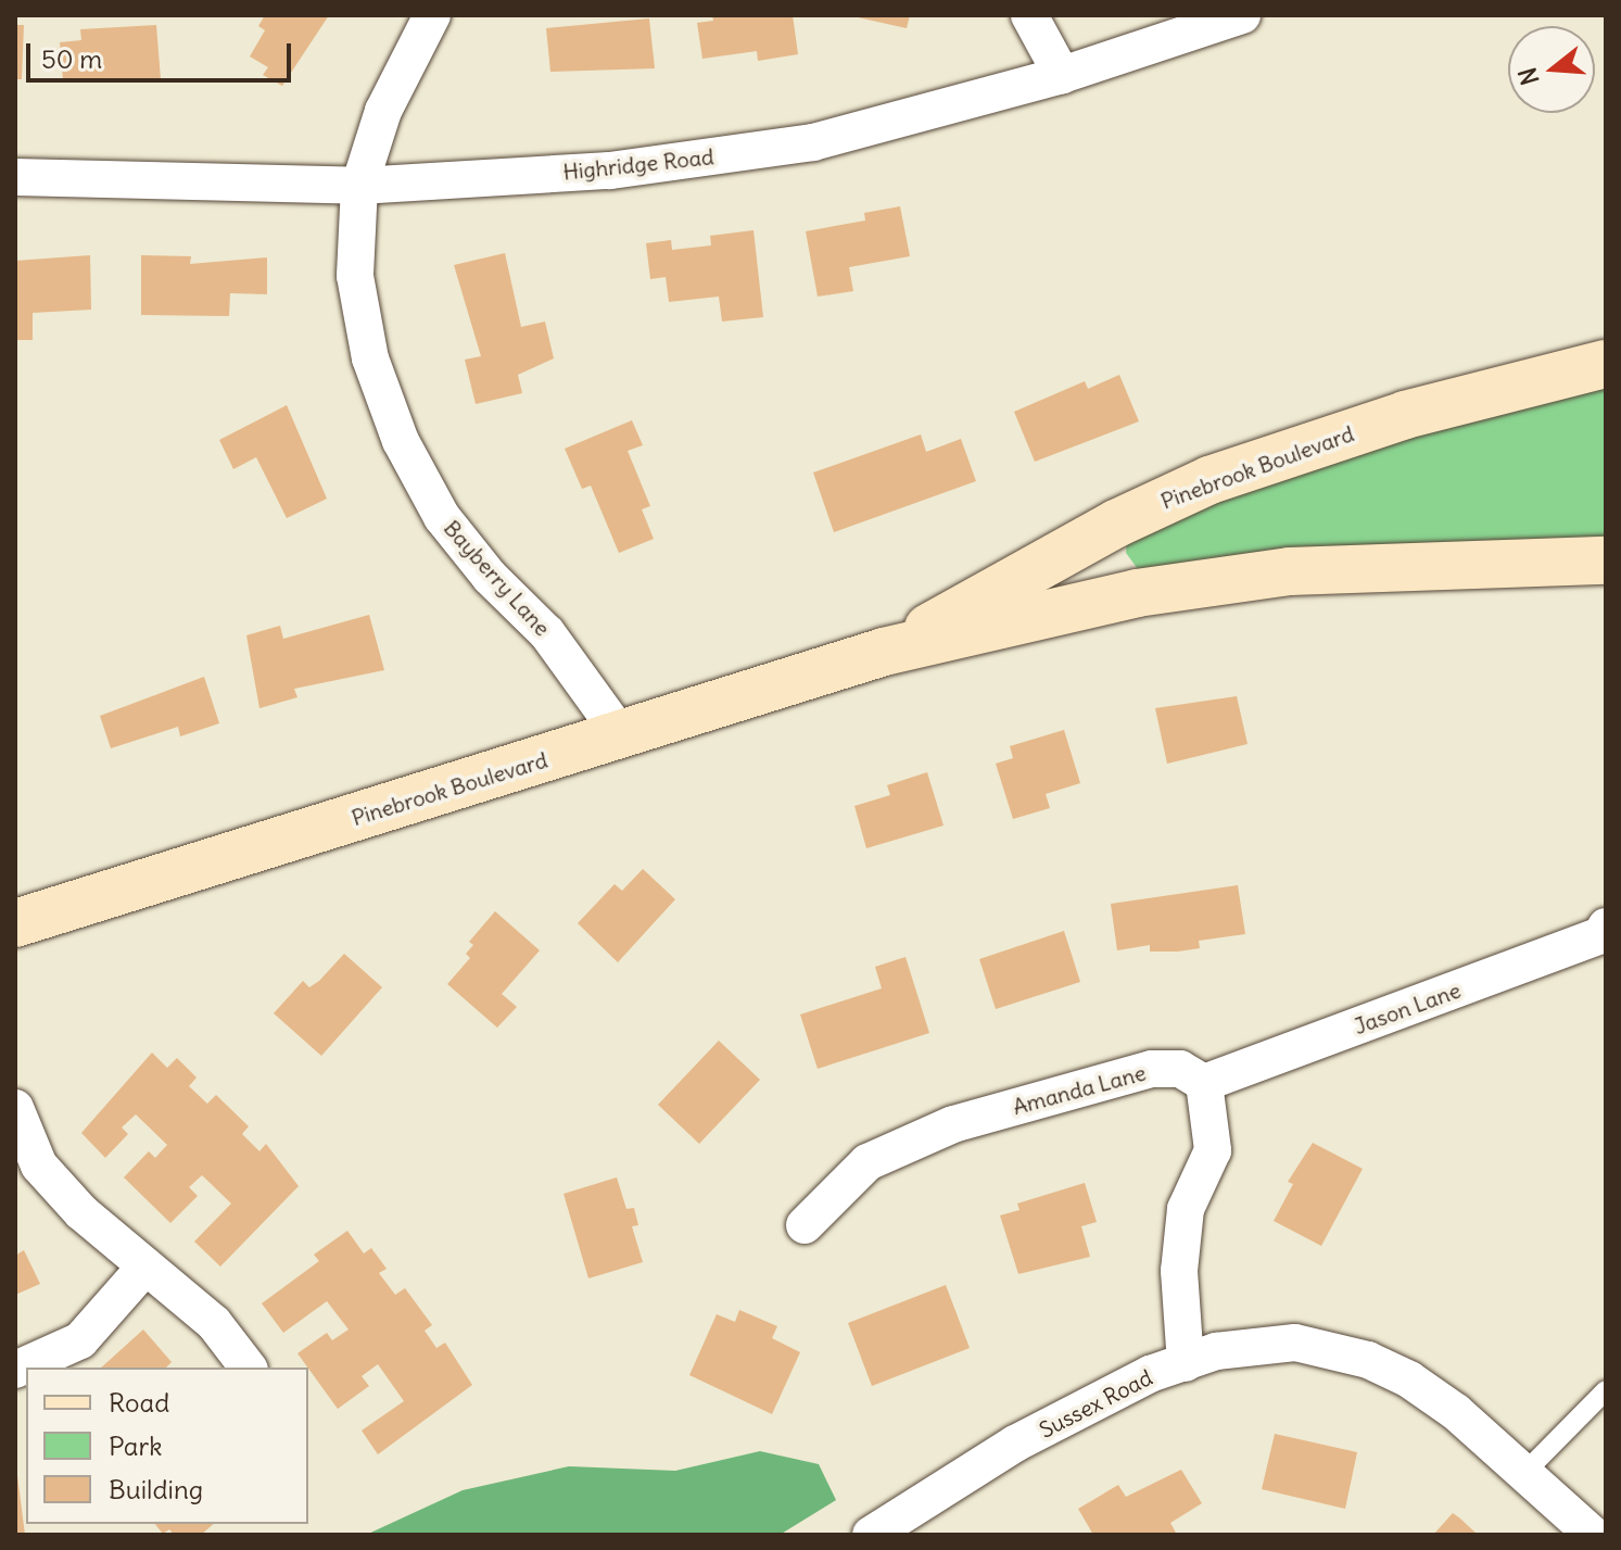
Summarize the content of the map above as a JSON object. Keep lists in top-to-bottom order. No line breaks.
{"streets":{"street":["Highridge Road","Pinebrook Boulevard","Bayberry Lane","Jason Lane","Amanda Lane","Sussex Road"]},"crossings":[["Highridge Road","Bayberry Lane"],["Pinebrook Boulevard","Bayberry Lane"],["Jason Lane","Amanda Lane"]],"legend":["Road","Park","Building"],"scale_bar":"50 m","north":"left"}
